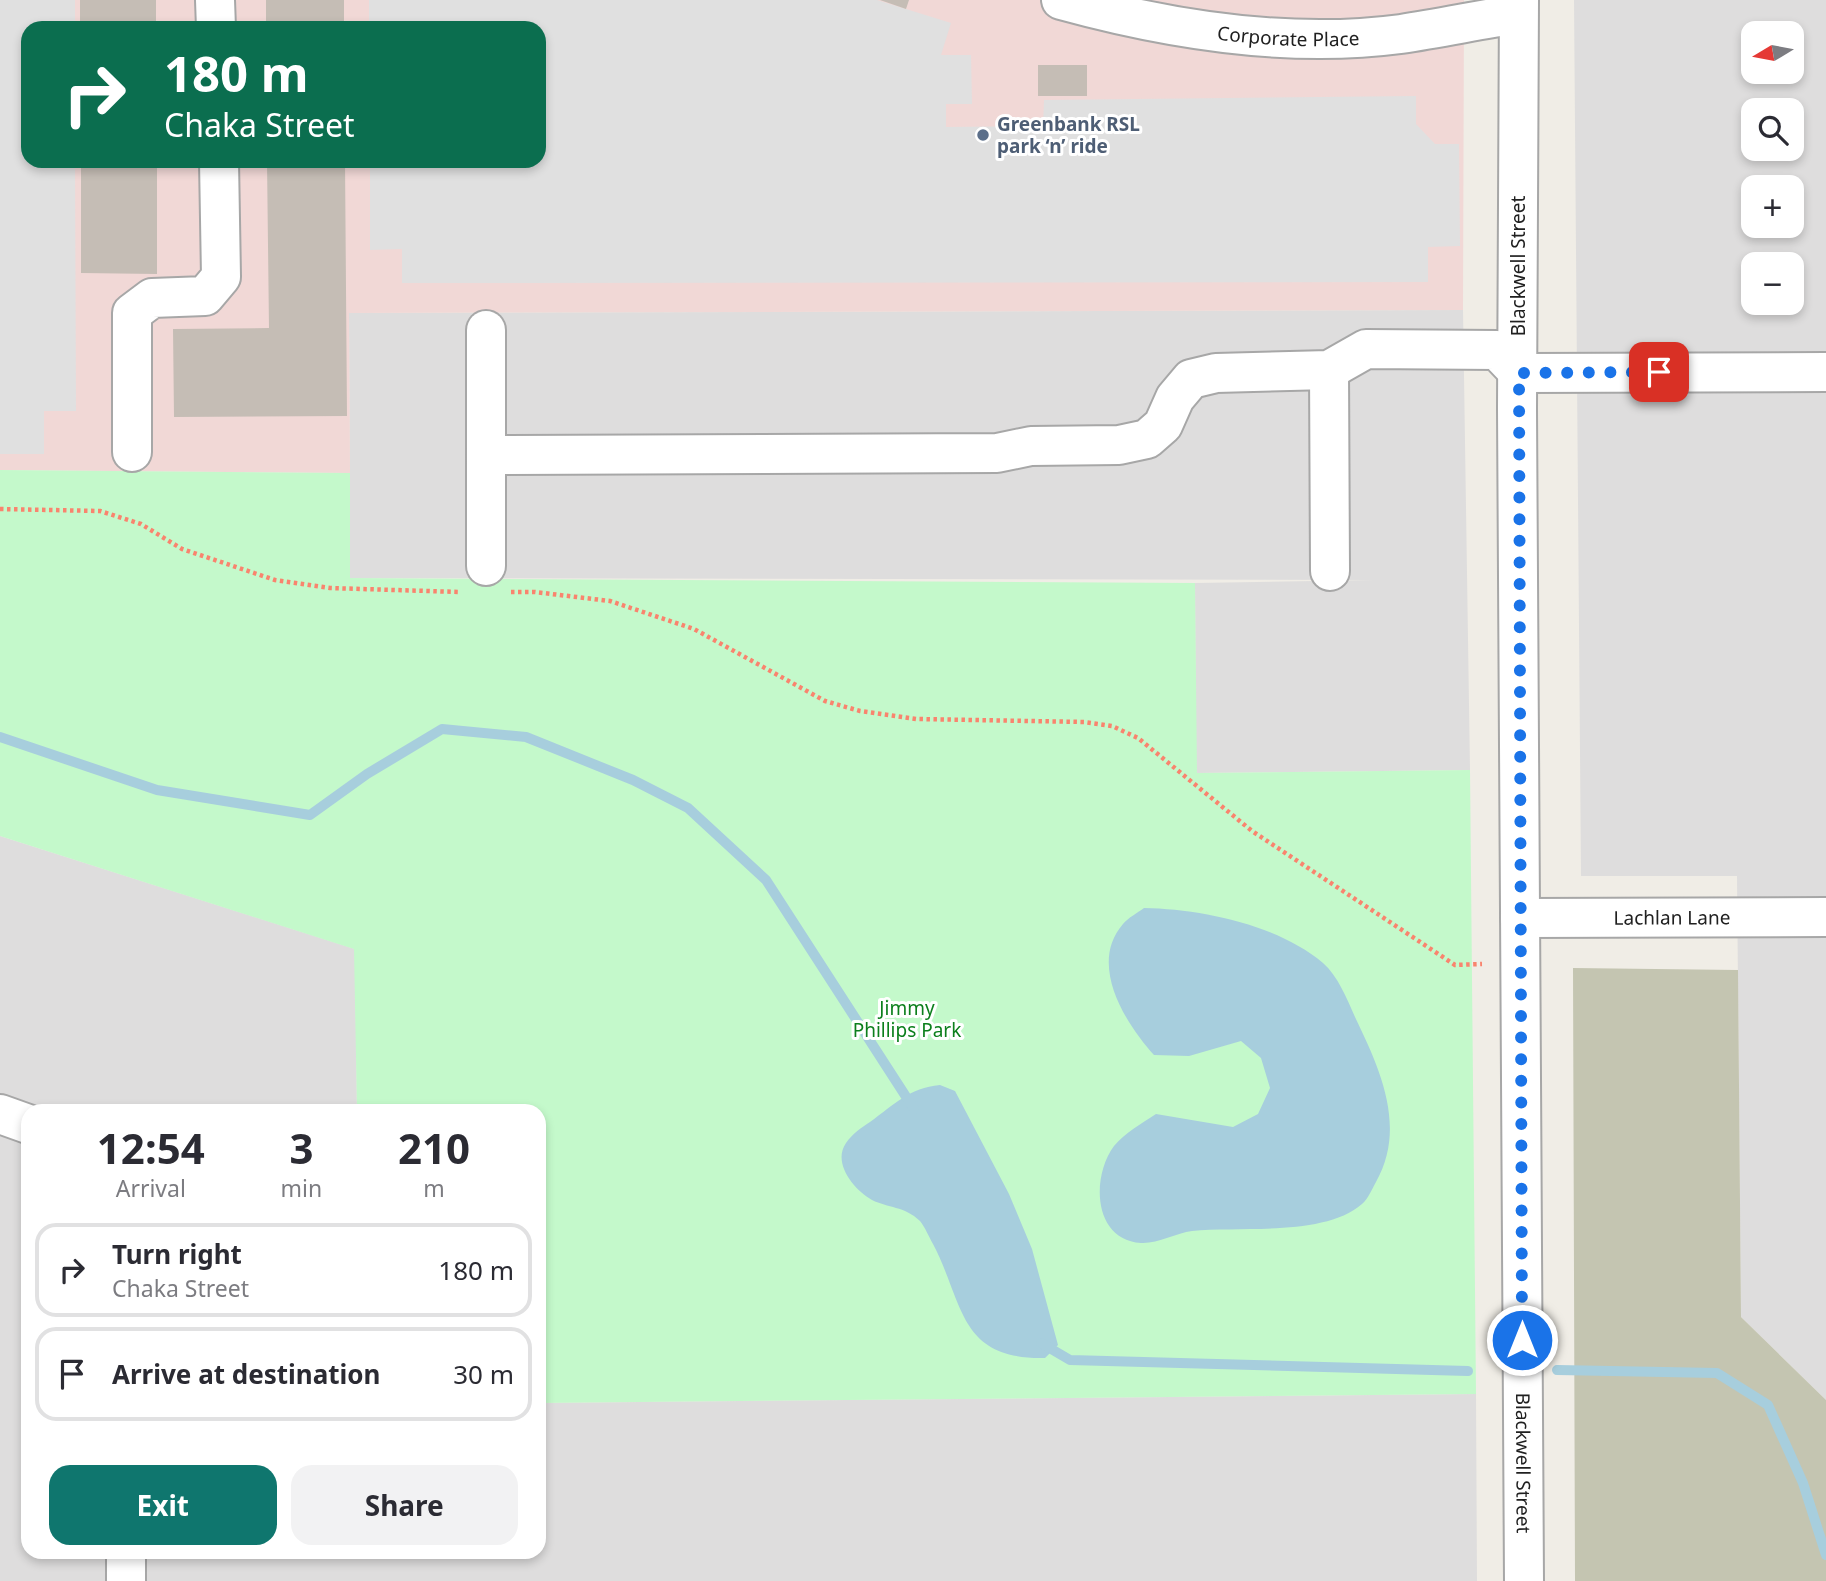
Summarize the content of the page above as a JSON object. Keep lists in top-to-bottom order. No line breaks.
{"streets":{"street":["Corporate Place","Blackwell Street","Lachlan Lane"]},"crossings":[["Corporate Place","Blackwell Street"],["Blackwell Street","Lachlan Lane"]],"parks":["Jimmy Phillips Park"],"places":["Greenbank RSL park ‘n’ ride"],"north":"left","page":{"map_buttons":["+","−"],"turn":["180 m","Chaka Street"],"eta":["12:54","Arrival","3","min","210","m"],"list":[{"name":"Turn right","note":"Chaka Street","value":"180 m"},{"name":"Arrive at destination","value":"30 m"}],"buttons":["Exit","Share"]}}
